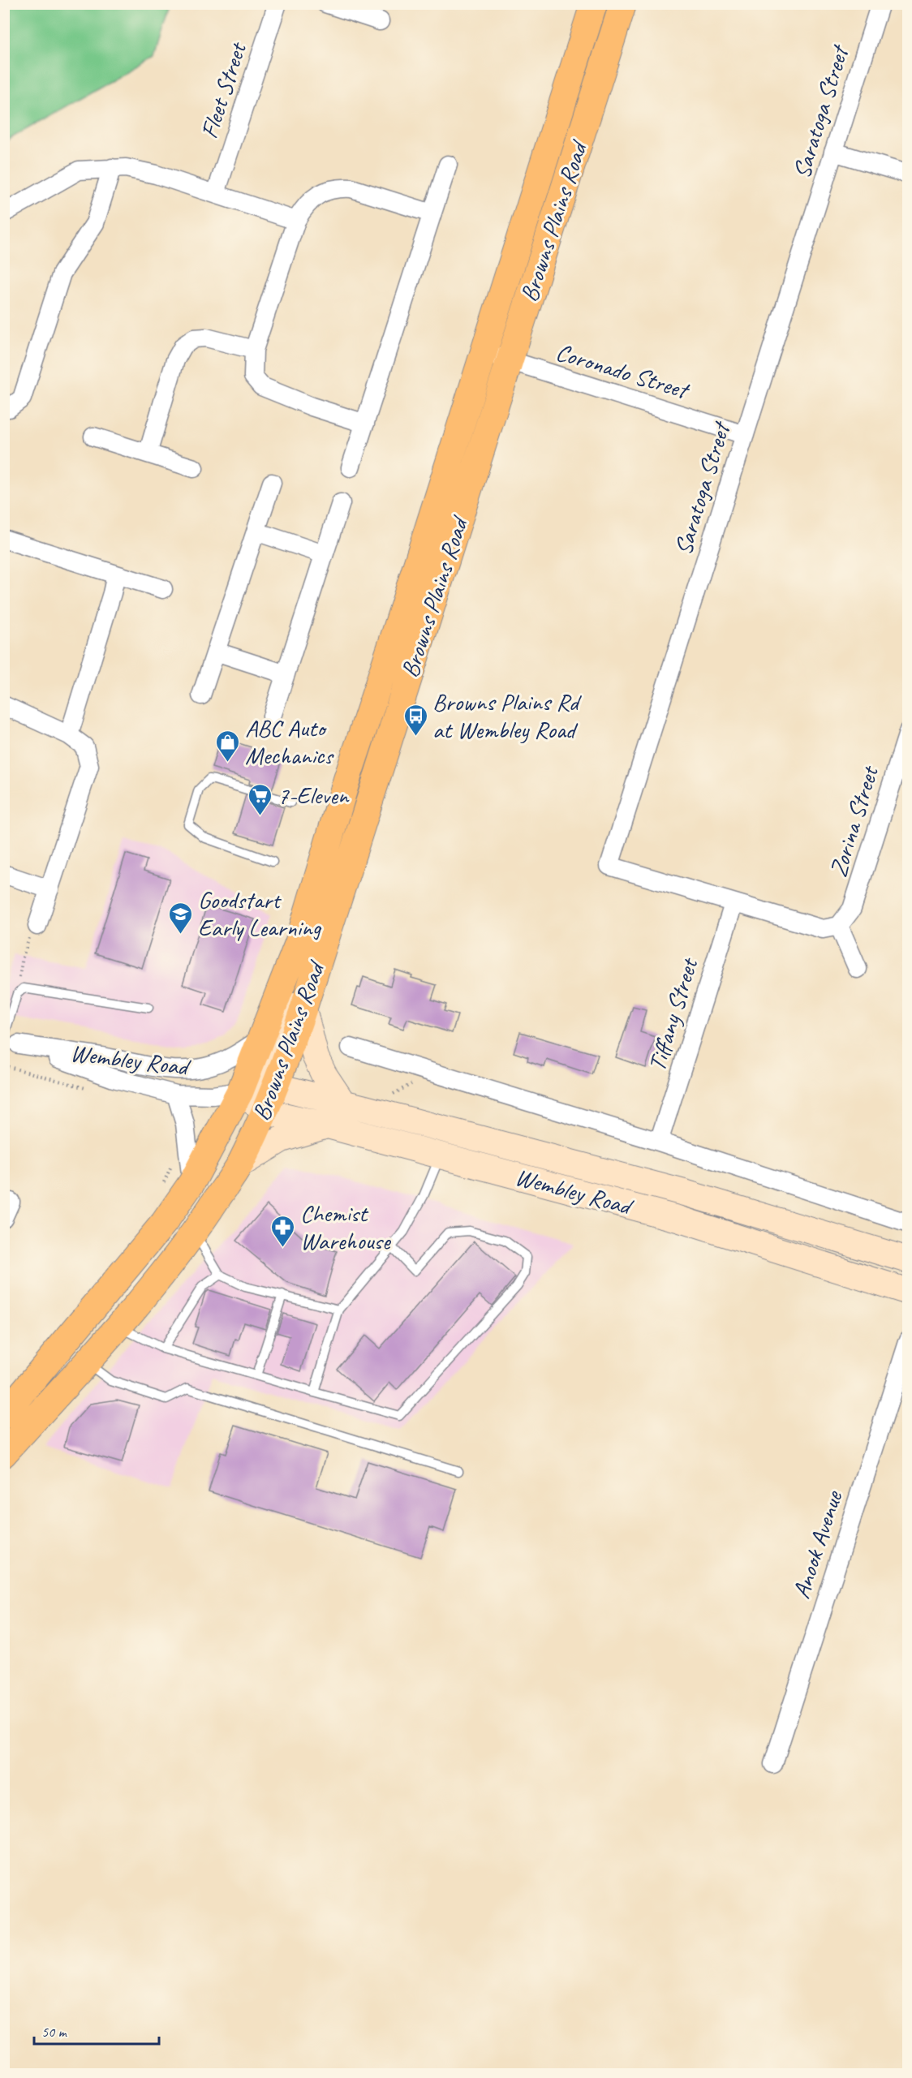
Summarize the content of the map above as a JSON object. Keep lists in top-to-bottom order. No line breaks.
{"streets":{"main road":["Browns Plains Road","Wembley Road"],"street":["Fleet Street","Saratoga Street","Coronado Street","Zorina Street","Tiffany Street","Anook Avenue"]},"crossings":[["Saratoga Street","Coronado Street"],["Saratoga Street","Tiffany Street"],["Browns Plains Road","Coronado Street"],["Browns Plains Road","Wembley Road"]],"places":{"bus stop":["Browns Plains Rd at Wembley Road"],"shop":["ABC Auto Mechanics"],"supermarket":["7-Eleven"],"school or university":["Goodstart Early Learning"],"pharmacy":["Chemist Warehouse"]},"scale_bar":"50 m"}
